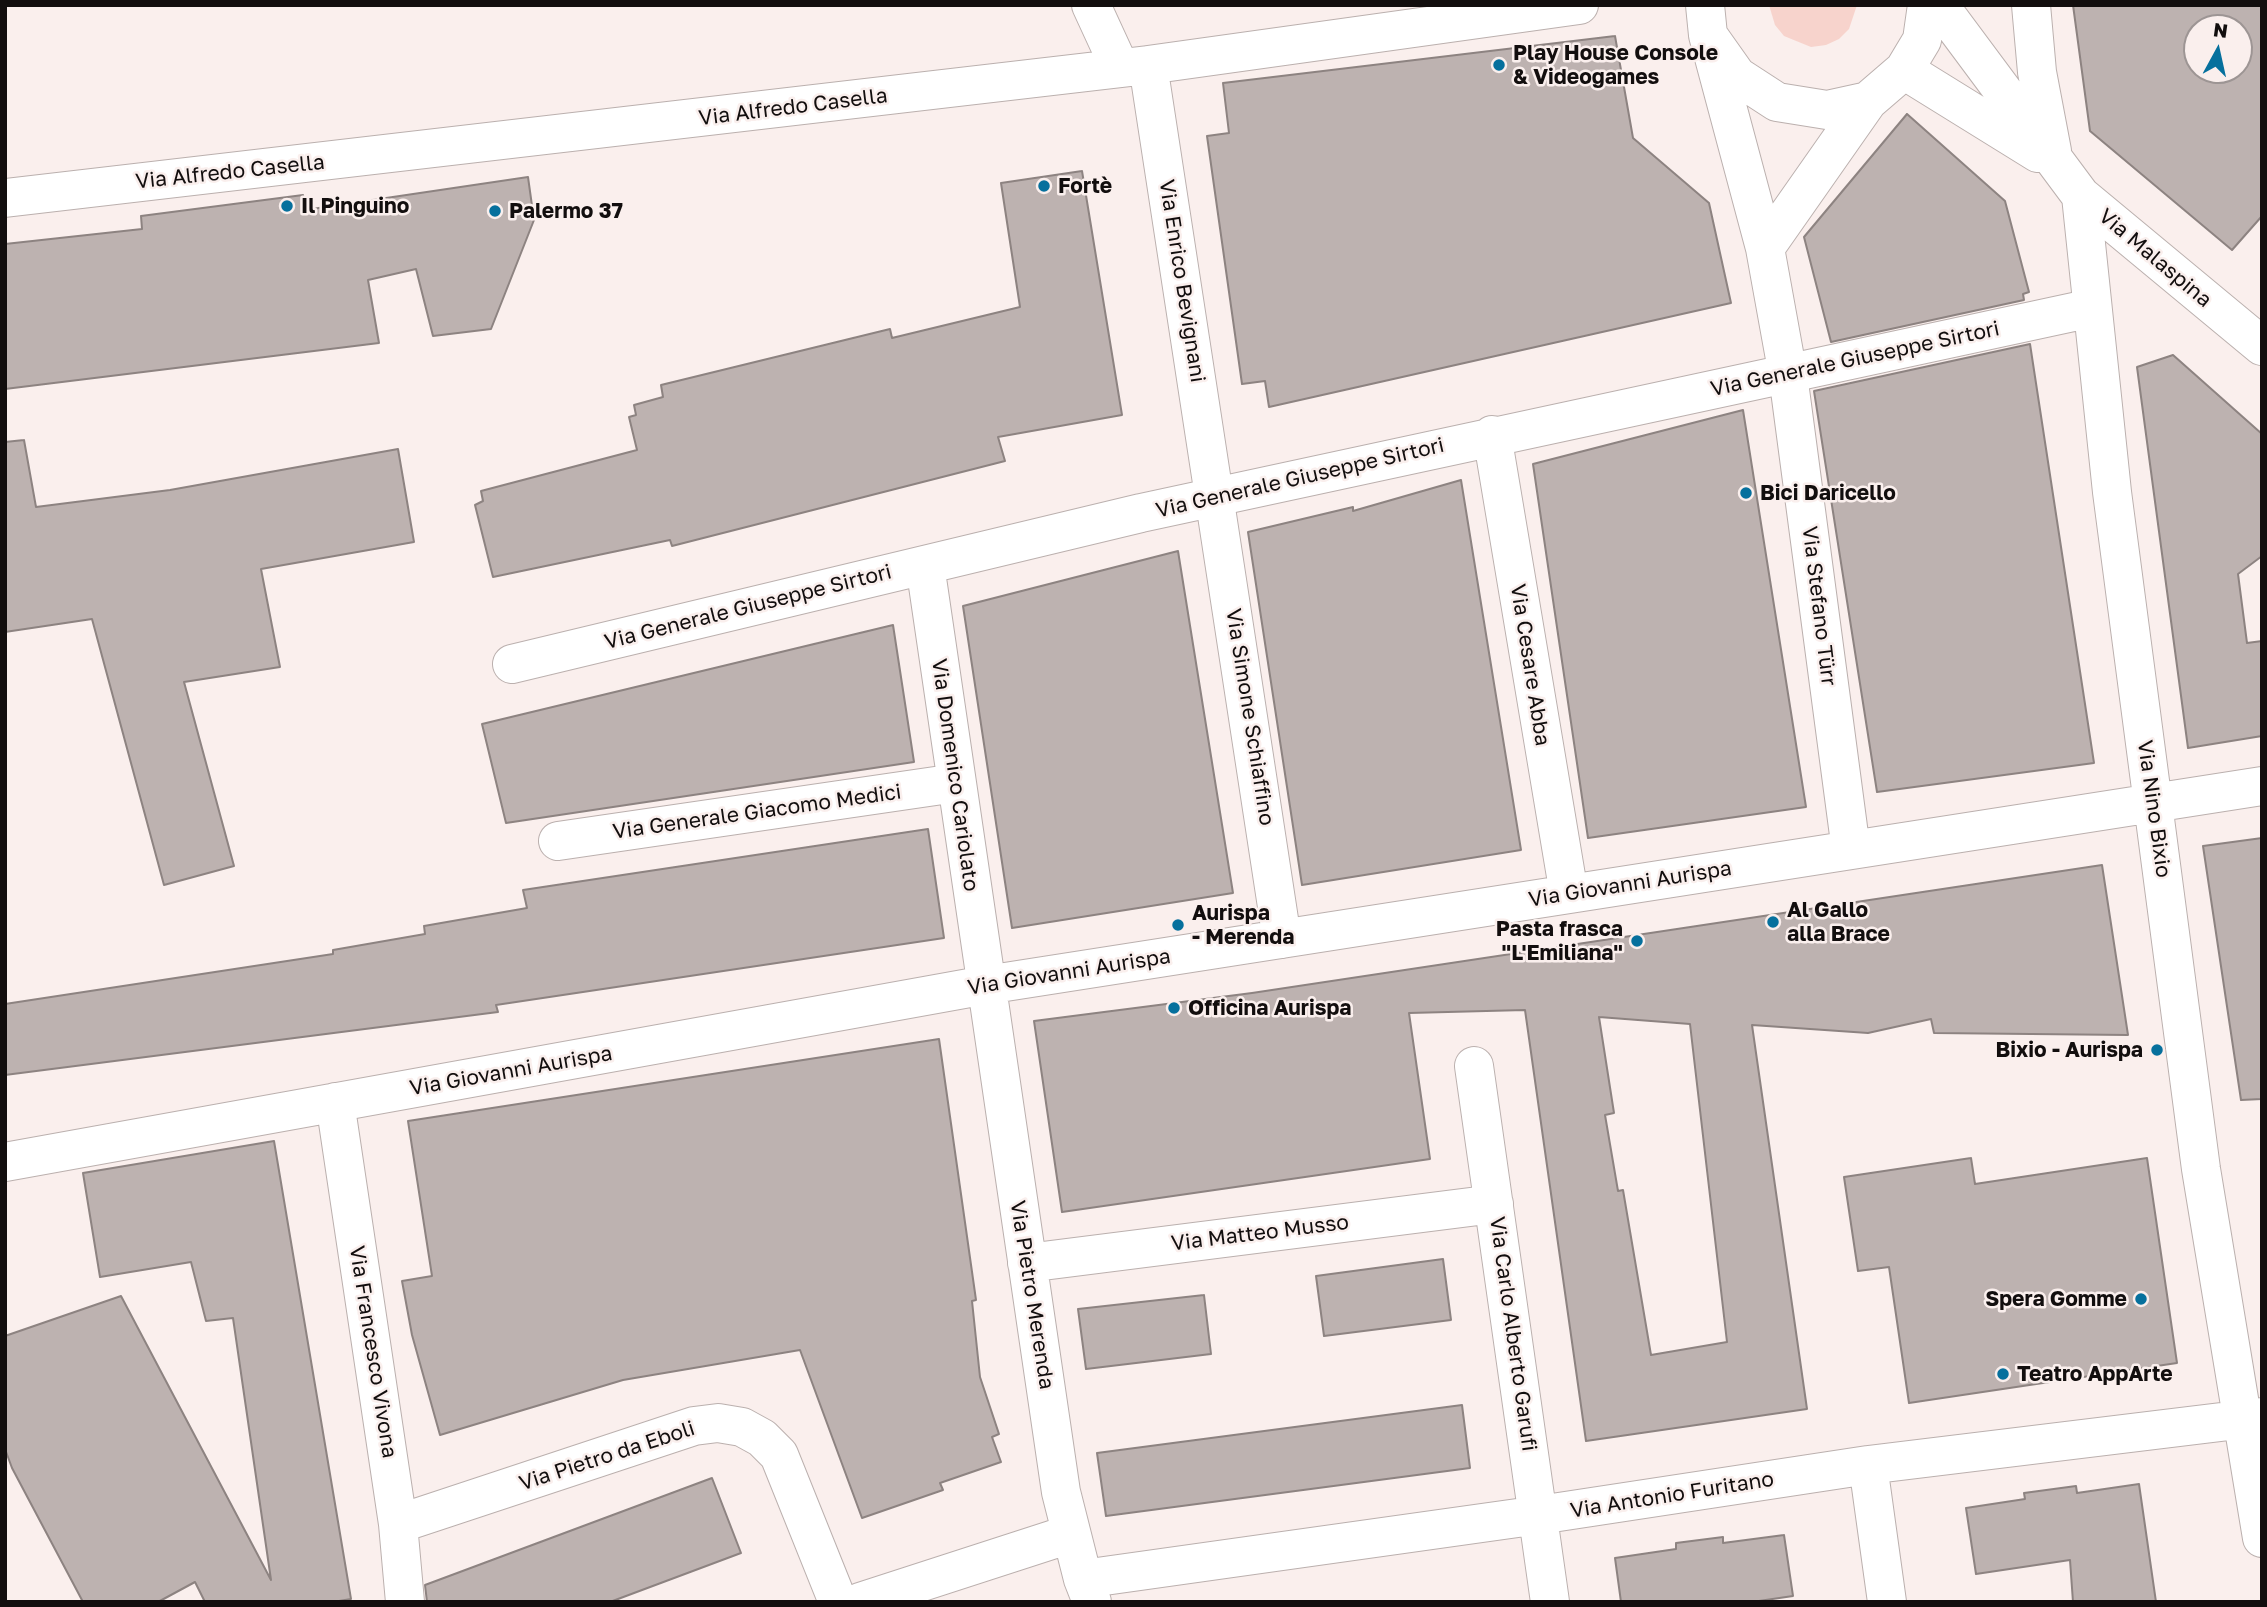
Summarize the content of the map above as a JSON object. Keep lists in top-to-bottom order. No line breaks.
{"streets":{"street":["Via Alfredo Casella","Via Malaspina","Via Enrico Bevignani","Via Generale Giuseppe Sirtori","Via Stefano Türr","Via Cesare Abba","Via Simone Schiaffino","Via Domenico Cariolato","Via Nino Bixio","Via Generale Giacomo Medici","Via Giovanni Aurispa","Via Matteo Musso","Via Pietro Merenda","Via Carlo Alberto Garufi","Via Francesco Vivona","Via Pietro da Eboli","Via Antonio Furitano"]},"crossings":[["Via Alfredo Casella","Via Enrico Bevignani"],["Via Malaspina","Via Nino Bixio"],["Via Enrico Bevignani","Via Generale Giuseppe Sirtori"],["Via Enrico Bevignani","Via Simone Schiaffino"],["Via Generale Giuseppe Sirtori","Via Stefano Türr"],["Via Generale Giuseppe Sirtori","Via Cesare Abba"],["Via Generale Giuseppe Sirtori","Via Simone Schiaffino"],["Via Generale Giuseppe Sirtori","Via Domenico Cariolato"],["Via Generale Giuseppe Sirtori","Via Nino Bixio"],["Via Stefano Türr","Via Giovanni Aurispa"],["Via Cesare Abba","Via Giovanni Aurispa"],["Via Simone Schiaffino","Via Giovanni Aurispa"],["Via Domenico Cariolato","Via Generale Giacomo Medici"],["Via Domenico Cariolato","Via Giovanni Aurispa"],["Via Domenico Cariolato","Via Pietro Merenda"],["Via Nino Bixio","Via Giovanni Aurispa"],["Via Nino Bixio","Via Antonio Furitano"],["Via Giovanni Aurispa","Via Pietro Merenda"],["Via Giovanni Aurispa","Via Francesco Vivona"],["Via Matteo Musso","Via Pietro Merenda"],["Via Matteo Musso","Via Carlo Alberto Garufi"],["Via Pietro Merenda","Via Antonio Furitano"],["Via Carlo Alberto Garufi","Via Antonio Furitano"],["Via Francesco Vivona","Via Pietro da Eboli"]],"places":["Play House Console & Videogames","Fortè","Il Pinguino","Palermo 37","Bici Daricello","Al Gallo alla Brace","Aurispa - Merenda","Pasta frasca \"L'Emiliana\"","Officina Aurispa","Bixio - Aurispa","Spera Gomme","Teatro AppArte"],"north":"top"}
